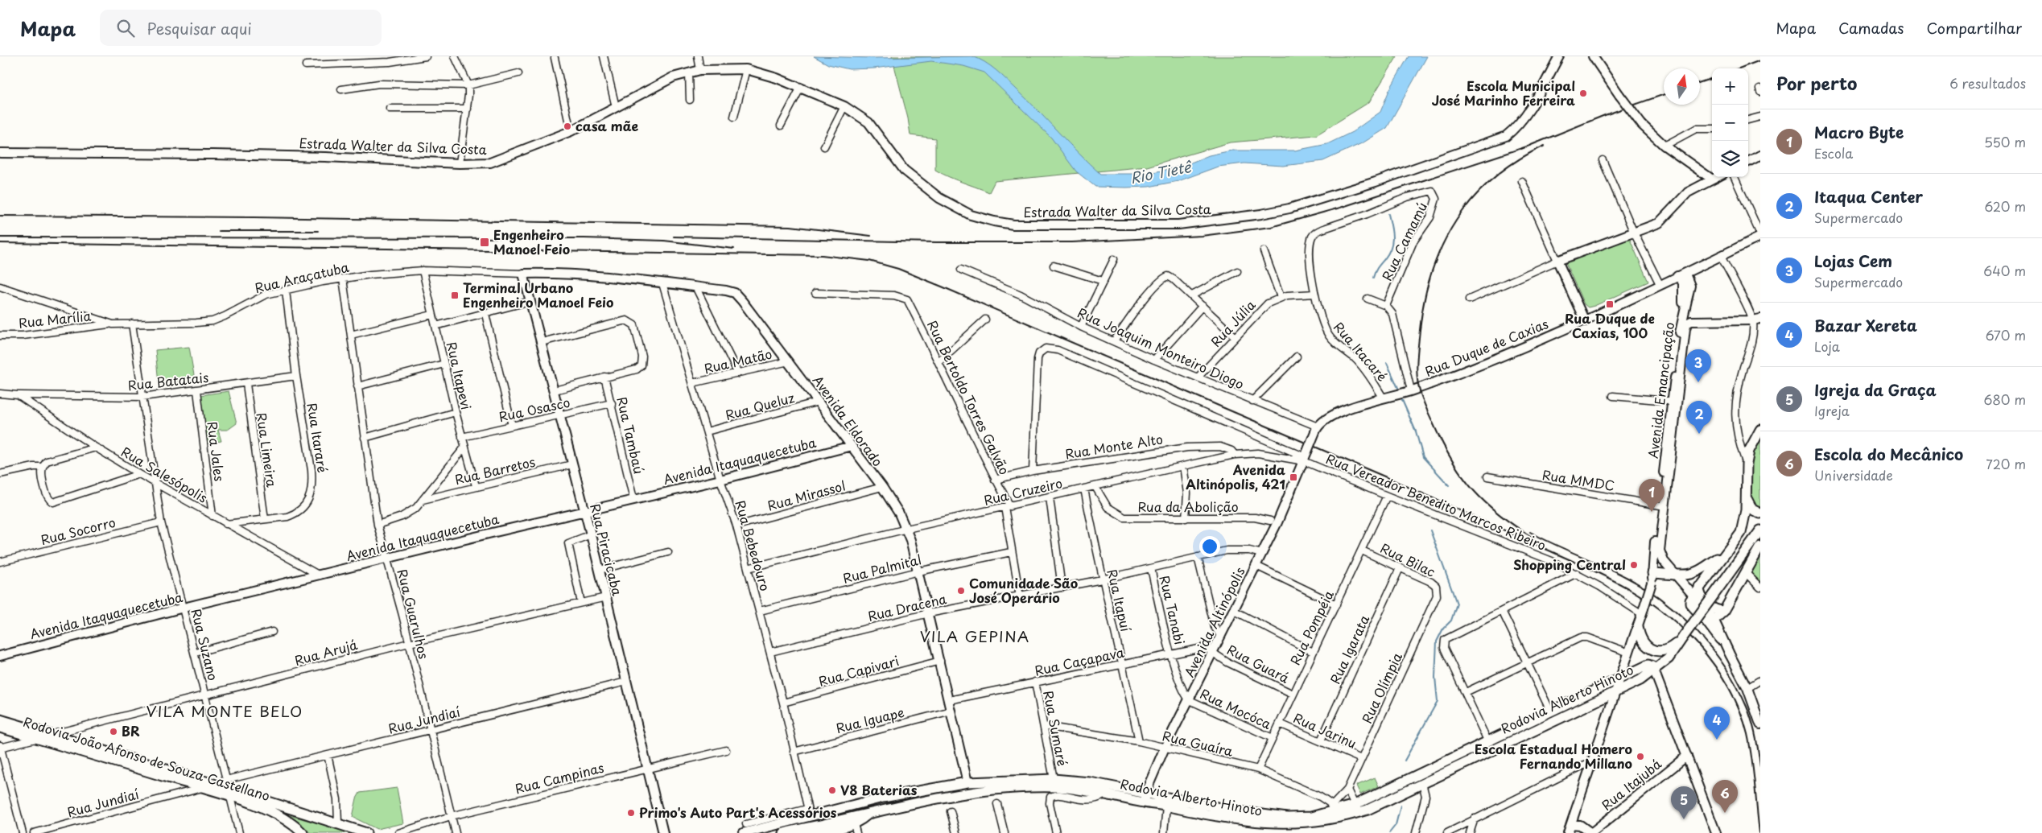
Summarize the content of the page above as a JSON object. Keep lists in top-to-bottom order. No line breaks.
{"streets":{"main road":["Rodovia Alberto Hinoto","Rodovia João Afonso de Souza Castellano"],"street":["Estrada Walter da Silva Costa","Rua Camamú","Rua Araçatuba","Rua Marília","Rua Júlia","Rua Duque de Caxias","Rua Joaquim Monteiro Diogo","Rua Itacaré","Rua Matão","Rua Itapevi","Rua Batatais","Avenida Emancipação","Rua Bertoldo Torres Galvão","Rua Queluz","Rua Osasco","Avenida Eldorado","Rua Tambaú","Rua Itararé","Rua Monte Alto","Rua Limeira","Rua Jales","Avenida Itaquaquecetuba","Rua Barretos","Rua Salesópolis","Rua MMDC","Rua Cruzeiro","Rua Mirassol","Rua Vereador Benedito Marcos Ribeiro","Rua da Abolição","Rua Socorro","Rua Bebedouro","Rua Piracicaba","Rua Bilac","Rua Palmital","Rua Itapuí","Rua Dracena","Rua Tanabi","Rua Guarulhos","Avenida Altinópolis","Rua Pompéia","Rua Suzano","Rua Igarata","Rua Arujá","Rua Caçapava","Rua Guará","Rua Capivari","Rua Olímpia","Rua Mocóca","Rua Jundiaí","Rua Iguape","Rua Sumaré","Rua Jarinu","Rua Guaíra","Rua Campinas","Rua Itajubá"]},"crossings":[["Rua Camamú","Rua Itacaré"],["Rua Araçatuba","Rua Marília"],["Rua Araçatuba","Rua Itapevi"],["Rua Araçatuba","Avenida Eldorado"],["Rua Araçatuba","Rua Itararé"],["Rua Araçatuba","Rua Piracicaba"],["Rua Araçatuba","Rua Guarulhos"],["Rua Araçatuba","Rua Suzano"],["Rua Júlia","Rua Joaquim Monteiro Diogo"],["Rua Júlia","Rua Itacaré"],["Rua Duque de Caxias","Rua Joaquim Monteiro Diogo"],["Rua Duque de Caxias","Rua Itacaré"],["Rua Matão","Avenida Eldorado"],["Rua Matão","Rua Bebedouro"],["Rua Itapevi","Rua Osasco"],["Rua Itapevi","Rua Barretos"],["Rua Batatais","Rua Itararé"],["Rua Batatais","Rua Limeira"],["Rua Batatais","Rua Jales"],["Rua Batatais","Rua Salesópolis"],["Rua Batatais","Rua Suzano"],["Avenida Emancipação","Rua MMDC"],["Avenida Emancipação","Rua Vereador Benedito Marcos Ribeiro"],["Avenida Emancipação","Rodovia Alberto Hinoto"],["Rua Bertoldo Torres Galvão","Rua Monte Alto"],["Rua Bertoldo Torres Galvão","Rua Cruzeiro"],["Rua Queluz","Avenida Eldorado"],["Rua Queluz","Rua Bebedouro"],["Rua Osasco","Rua Tambaú"],["Rua Osasco","Rua Piracicaba"],["Avenida Eldorado","Avenida Itaquaquecetuba"],["Avenida Eldorado","Rua Cruzeiro"],["Avenida Eldorado","Rua Mirassol"],["Avenida Eldorado","Rua Bebedouro"],["Avenida Eldorado","Rua Piracicaba"],["Avenida Eldorado","Rua Palmital"],["Avenida Eldorado","Rua Dracena"],["Avenida Eldorado","Rua Caçapava"],["Avenida Eldorado","Rua Capivari"],["Avenida Eldorado","Rodovia Alberto Hinoto"],["Avenida Eldorado","Rua Iguape"],["Rua Tambaú","Avenida Itaquaquecetuba"],["Rua Itararé","Rua Limeira"],["Rua Itararé","Rua Salesópolis"],["Rua Monte Alto","Rua Cruzeiro"],["Rua Monte Alto","Rua Vereador Benedito Marcos Ribeiro"],["Rua Jales","Rua Salesópolis"],["Avenida Itaquaquecetuba","Rua Salesópolis"],["Avenida Itaquaquecetuba","Rua Bebedouro"],["Avenida Itaquaquecetuba","Rua Piracicaba"],["Avenida Itaquaquecetuba","Rua Guarulhos"],["Avenida Itaquaquecetuba","Rua Suzano"],["Rua Barretos","Rua Piracicaba"],["Rua Salesópolis","Rua Suzano"],["Rua Cruzeiro","Rua Vereador Benedito Marcos Ribeiro"],["Rua Cruzeiro","Rua da Abolição"],["Rua Cruzeiro","Rua Bebedouro"],["Rua Cruzeiro","Rua Itapuí"],["Rua Cruzeiro","Avenida Altinópolis"],["Rua Mirassol","Rua Bebedouro"],["Rua Vereador Benedito Marcos Ribeiro","Avenida Altinópolis"],["Rua Vereador Benedito Marcos Ribeiro","Rua Pompéia"],["Rua Socorro","Rua Suzano"],["Rua Bebedouro","Rua Palmital"],["Rua Bebedouro","Rua Dracena"],["Rua Bebedouro","Rua Capivari"],["Rua Bebedouro","Rodovia Alberto Hinoto"],["Rua Bebedouro","Rua Iguape"],["Rua Piracicaba","Rua Arujá"],["Rua Piracicaba","Rua Jundiaí"],["Rua Piracicaba","Rua Campinas"],["Rua Bilac","Rua Pompéia"],["Rua Bilac","Rua Igarata"],["Rua Bilac","Rua Olímpia"],["Rua Itapuí","Rua Dracena"],["Rua Itapuí","Rua Caçapava"],["Rua Itapuí","Rua Guaíra"],["Rua Dracena","Rua Tanabi"],["Rua Dracena","Avenida Altinópolis"],["Rua Tanabi","Avenida Altinópolis"],["Rua Tanabi","Rua Caçapava"],["Rua Tanabi","Rua Mocóca"],["Rua Guarulhos","Rua Arujá"],["Rua Guarulhos","Rua Jundiaí"],["Rua Guarulhos","Rua Campinas"],["Avenida Altinópolis","Rua Caçapava"],["Avenida Altinópolis","Rua Guará"],["Avenida Altinópolis","Rodovia Alberto Hinoto"],["Avenida Altinópolis","Rua Mocóca"],["Avenida Altinópolis","Rua Guaíra"],["Rua Pompéia","Rua Guará"],["Rua Pompéia","Rua Mocóca"],["Rua Pompéia","Rua Jarinu"],["Rua Pompéia","Rua Guaíra"],["Rua Suzano","Rua Arujá"],["Rua Suzano","Rua Jundiaí"],["Rua Suzano","Rodovia João Afonso de Souza Castellano"],["Rua Igarata","Rua Jarinu"],["Rua Arujá","Rodovia João Afonso de Souza Castellano"],["Rua Caçapava","Rua Guará"],["Rua Caçapava","Rua Sumaré"],["Rua Olímpia","Rodovia Alberto Hinoto"],["Rua Olímpia","Rua Jarinu"],["Rua Olímpia","Rua Guaíra"],["Rodovia Alberto Hinoto","Rua Sumaré"],["Rodovia Alberto Hinoto","Rua Guaíra"],["Rua Jundiaí","Rodovia João Afonso de Souza Castellano"],["Rua Sumaré","Rua Guaíra"]],"districts":["VILA GEPINA","VILA MONTE BELO"],"water":["Rio Tietê"],"places":{"other":["Escola Municipal José Marinho Ferreira","casa mãe","Shopping Central","Comunidade São José Operário","BR","Escola Estadual Homero Fernando Millano","V8 Baterias","Primo's Auto Part's Acessórios"],"transit":["Engenheiro Manoel Feio","Terminal Urbano Engenheiro Manoel Feio","Rua Duque de Caxias, 100","Avenida Altinópolis, 421"]},"north":"top","page":{"header":"Mapa","search":"Pesquisar aqui","nav":["Mapa","Camadas","Compartilhar"],"heading":["Por perto","6 resultados"],"map_buttons":["+","−"],"list":[{"mark":"1","name":"Macro Byte","note":"Escola","value":"550 m"},{"mark":"2","name":"Itaqua Center","note":"Supermercado","value":"620 m"},{"mark":"3","name":"Lojas Cem","note":"Supermercado","value":"640 m"},{"mark":"4","name":"Bazar Xereta","note":"Loja","value":"670 m"},{"mark":"5","name":"Igreja da Graça","note":"Igreja","value":"680 m"},{"mark":"6","name":"Escola do Mecânico","note":"Universidade","value":"720 m"}],"pins":["3","2","1","4","6","5"]}}
